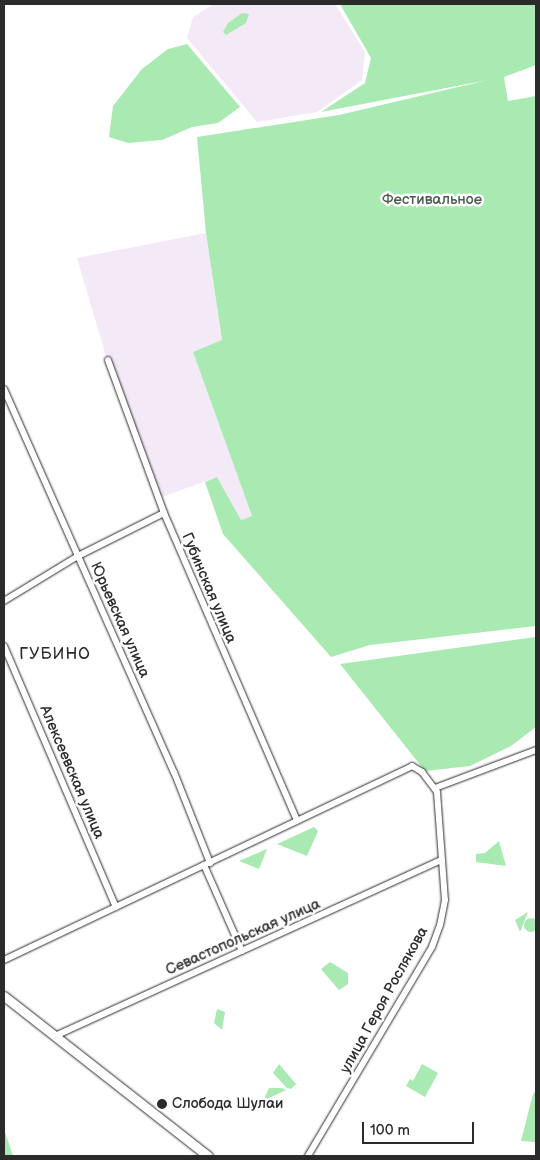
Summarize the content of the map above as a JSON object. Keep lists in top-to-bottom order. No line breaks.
{"streets":{"street":["Губинская улица","Юрьевская улица","Алексеевская улица","Севастопольская улица","улица Героя Рослякова"]},"crossings":[["Юрьевская улица","Севастопольская улица"],["Севастопольская улица","улица Героя Рослякова"]],"districts":["ГУБИНО"],"parks":["Фестивальное"],"places":["Слобода Шулаи"],"scale_bar":"100 m"}
